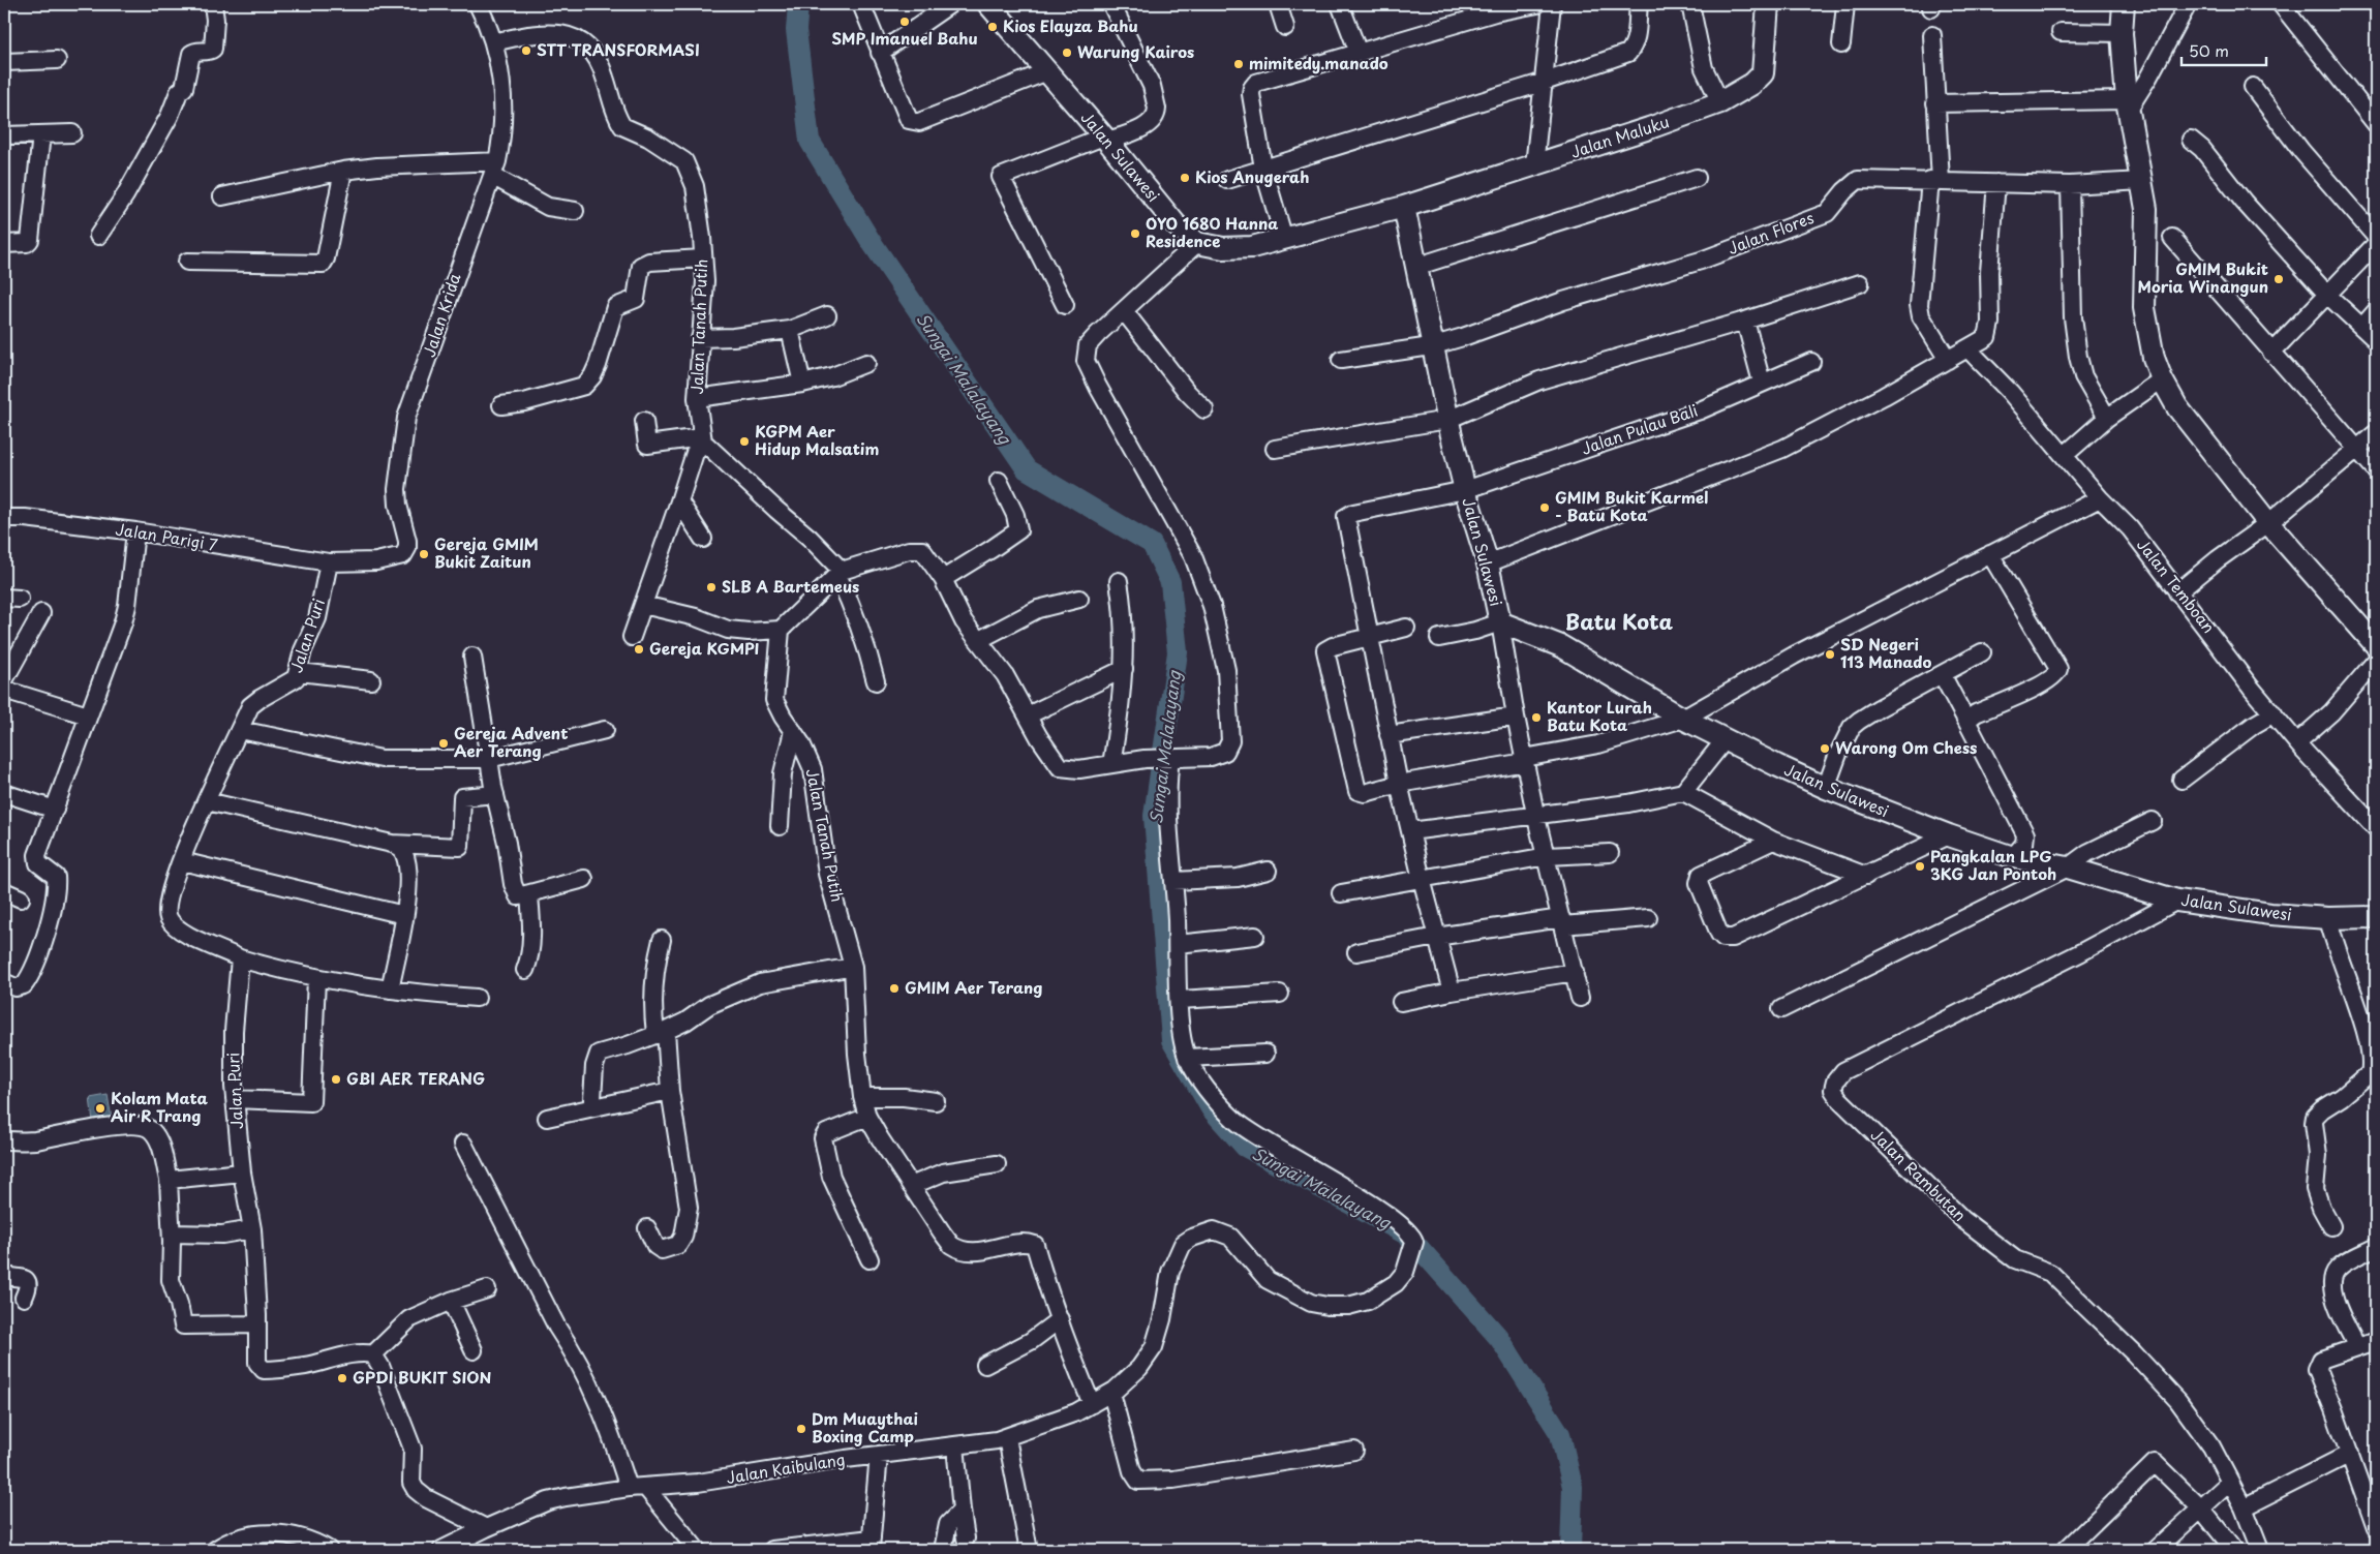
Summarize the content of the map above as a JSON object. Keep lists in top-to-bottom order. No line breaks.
{"streets":{"main road":["Jalan Maluku","Jalan Sulawesi"],"street":["Jalan Flores","Jalan Krida","Jalan Tanah Putih","Jalan Pulau Bali","Jalan Parigi 7","Jalan Temboan","Jalan Puri","Jalan Rambutan","Jalan Kaibulang"]},"crossings":[["Jalan Maluku","Jalan Sulawesi"],["Jalan Sulawesi","Jalan Flores"],["Jalan Sulawesi","Jalan Pulau Bali"],["Jalan Sulawesi","Jalan Rambutan"],["Jalan Krida","Jalan Tanah Putih"],["Jalan Krida","Jalan Parigi 7"],["Jalan Krida","Jalan Puri"],["Jalan Parigi 7","Jalan Puri"]],"districts":["Batu Kota"],"water":["Sungai Malalayang"],"places":["SMP Imanuel Bahu","Kios Elayza Bahu","STT TRANSFORMASI","Warung Kairos","mimitedy.manado","Kios Anugerah","OYO 1680 Hanna Residence","GMIM Bukit Moria Winangun","KGPM Aer Hidup Malsatim","GMIM Bukit Karmel - Batu Kota","Gereja GMIM Bukit Zaitun","SLB A Bartemeus","Gereja KGMPI","SD Negeri 113 Manado","Kantor Lurah Batu Kota","Gereja Advent Aer Terang","Warong Om Chess","Pangkalan LPG 3KG Jan Pontoh","GMIM Aer Terang","GBI AER TERANG","Kolam Mata Air R Trang","GPDI BUKIT SION","Dm Muaythai Boxing Camp"],"scale_bar":"50 m"}
